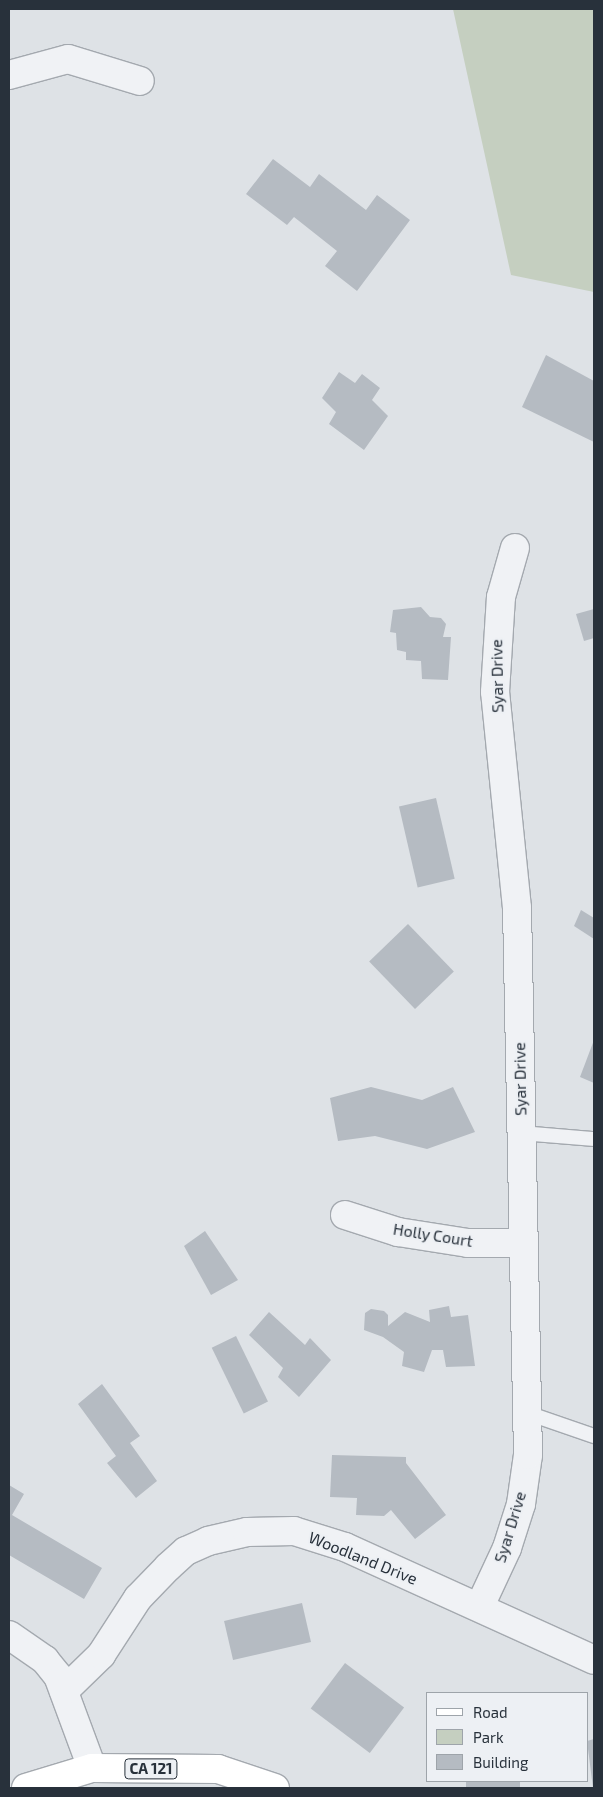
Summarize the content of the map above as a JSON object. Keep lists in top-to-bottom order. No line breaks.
{"streets":{"main road":["CA 121"],"street":["Syar Drive","Holly Court","Woodland Drive"]},"crossings":[["Syar Drive","Holly Court"],["Syar Drive","Woodland Drive"]],"legend":["Road","Park","Building"]}
